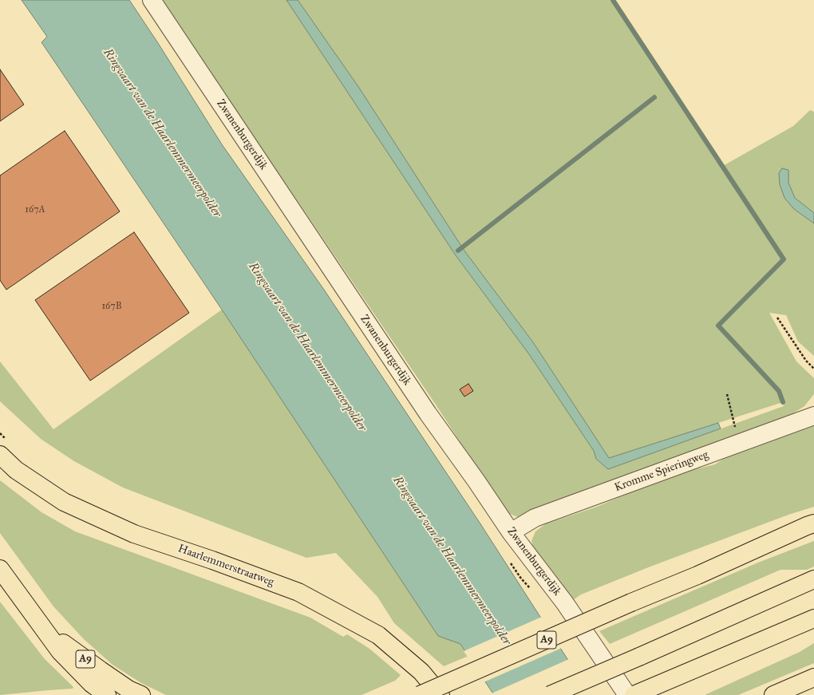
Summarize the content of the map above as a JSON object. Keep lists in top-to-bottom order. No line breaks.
{"streets":{"main road":["Haarlemmerstraatweg","A9"],"street":["Zwanenburgerdijk","Kromme Spieringweg"]},"crossings":[["Zwanenburgerdijk","Kromme Spieringweg"]],"water":["Ringvaart van de Haarlemmermeerpolder"],"house_numbers":["167A","167B"]}
